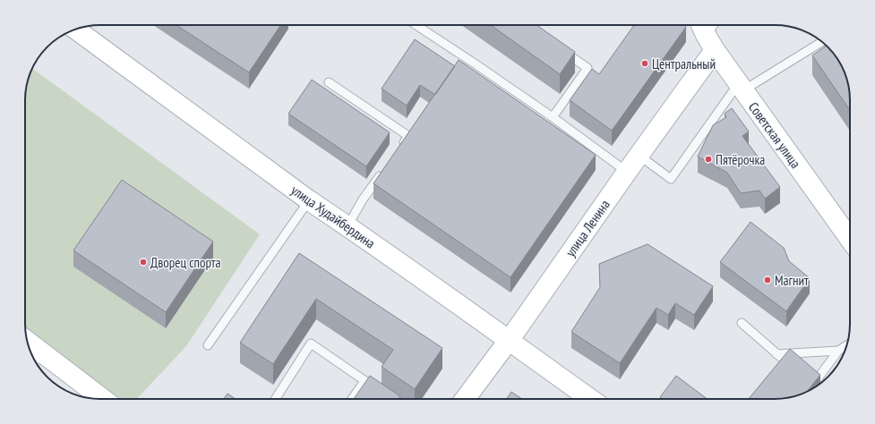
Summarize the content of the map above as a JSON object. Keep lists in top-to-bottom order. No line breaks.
{"streets":{"street":["Советская улица","улица Худайбердина","улица Ленина"]},"crossings":[["Советская улица","улица Ленина"],["улица Худайбердина","улица Ленина"]],"places":["Центральный","Пятёрочка","Дворец спорта","Магнит"]}
